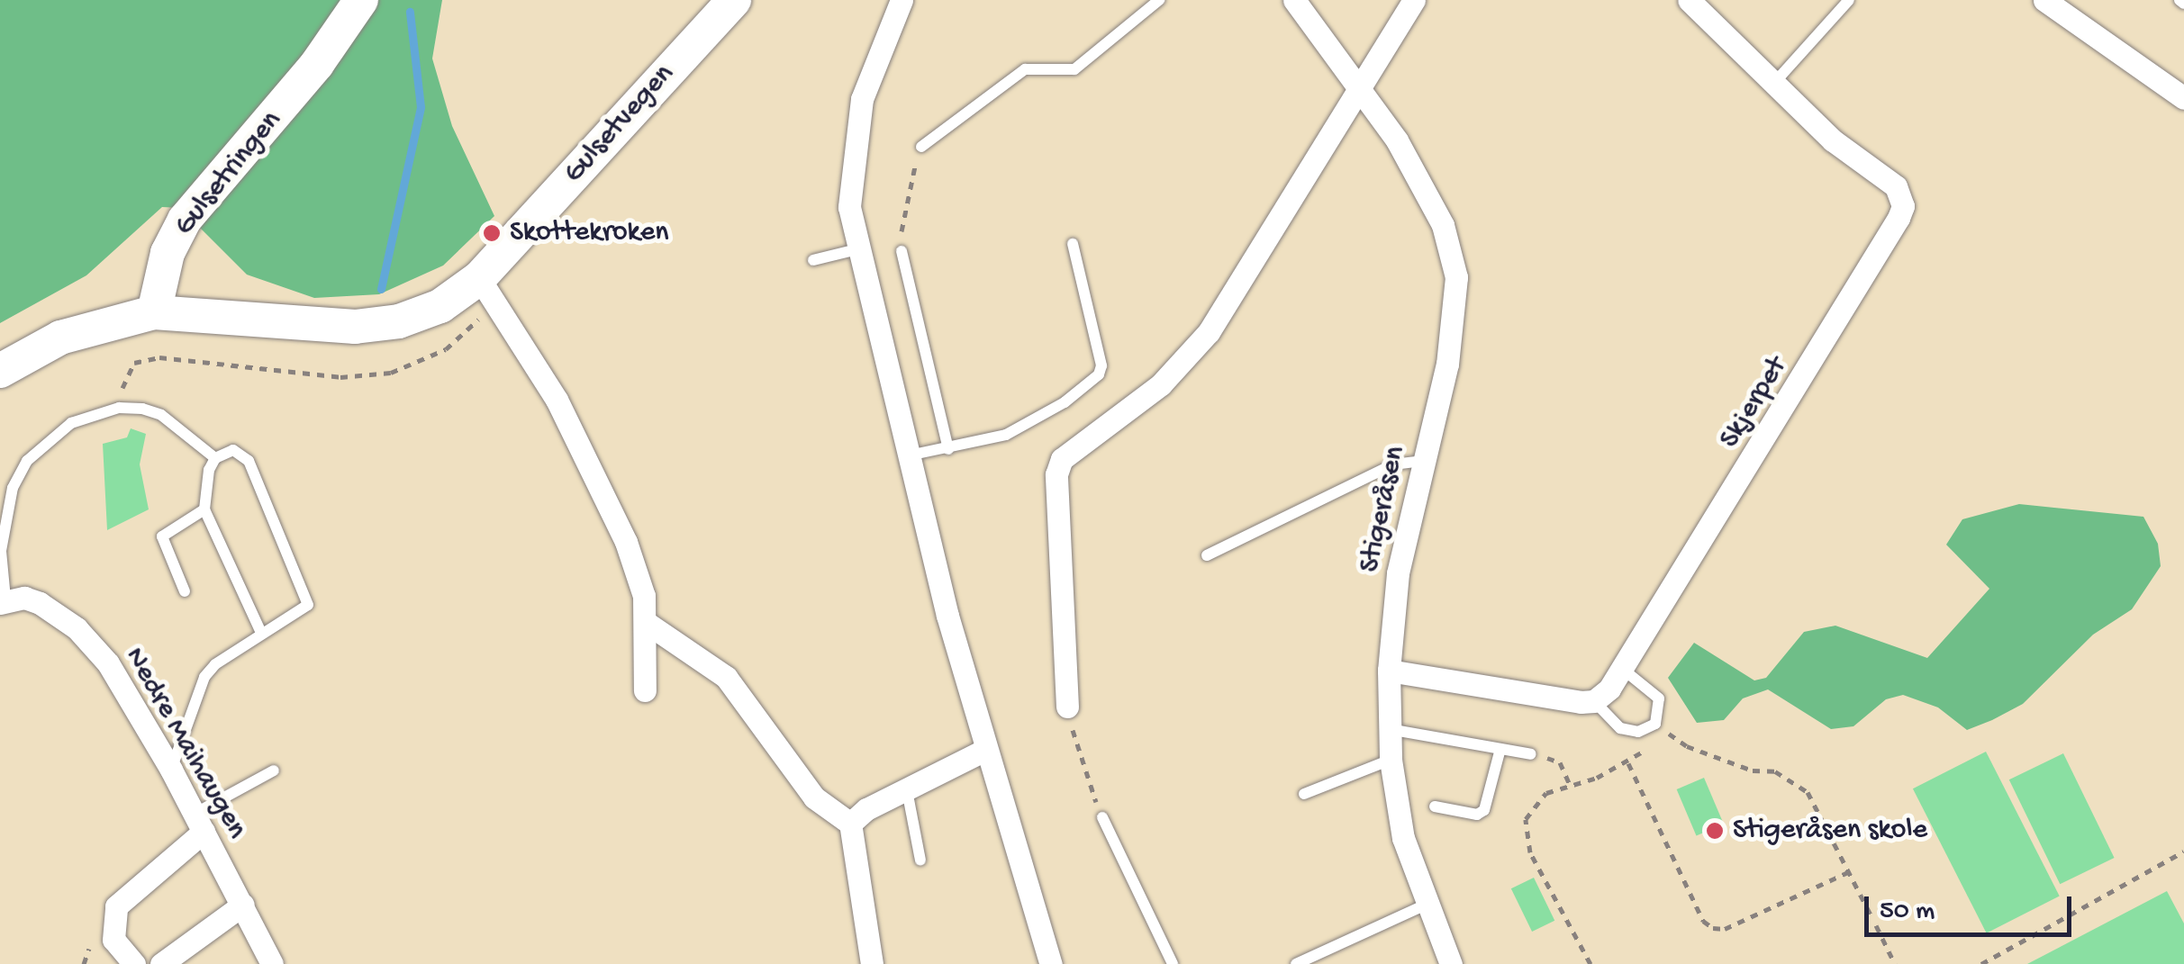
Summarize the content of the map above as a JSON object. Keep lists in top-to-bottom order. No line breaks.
{"streets":{"street":["Gulsetvegen","Gulsetringen","Skjerpet","Stigeråsen","Nedre Maihaugen"]},"crossings":[["Gulsetvegen","Gulsetringen"]],"places":["Skottekroken","Stigeråsen skole"],"scale_bar":"50 m"}
